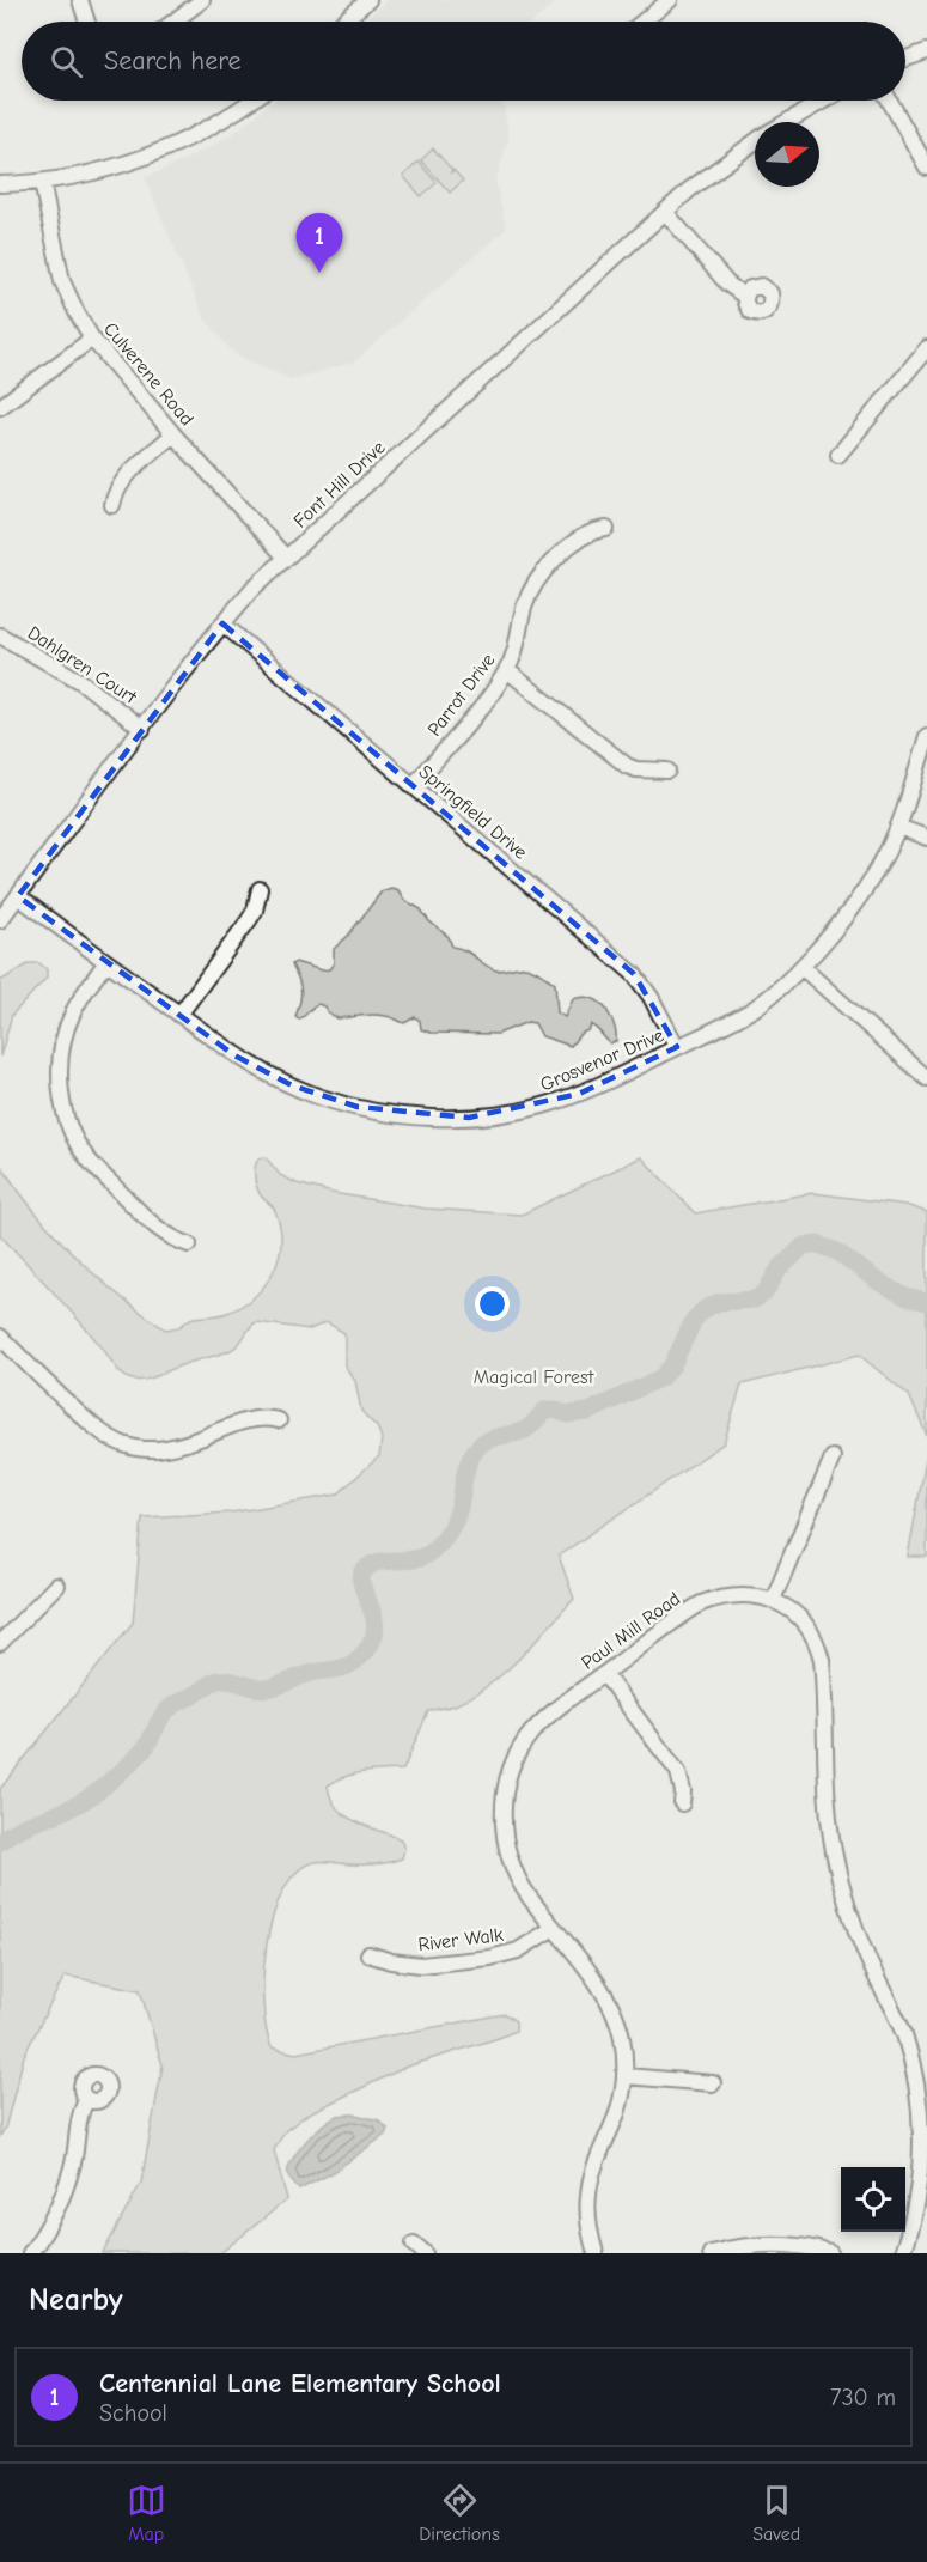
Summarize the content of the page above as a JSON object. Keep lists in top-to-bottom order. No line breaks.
{"streets":{"street":["Culverene Road","Font Hill Drive","Dahlgren Court","Parrot Drive","Springfield Drive","Grosvenor Drive","Paul Mill Road","River Walk"]},"crossings":[["Culverene Road","Font Hill Drive"],["Font Hill Drive","Dahlgren Court"],["Font Hill Drive","Springfield Drive"],["Font Hill Drive","Grosvenor Drive"],["Parrot Drive","Springfield Drive"],["Springfield Drive","Grosvenor Drive"],["Paul Mill Road","River Walk"]],"parks":["Magical Forest"],"north":"right","page":{"search":"Search here","pins":"1","heading":"Nearby","list":[{"mark":"1","name":"Centennial Lane Elementary School","note":"School","value":"730 m"}],"nav":["Map","Directions","Saved"]}}
